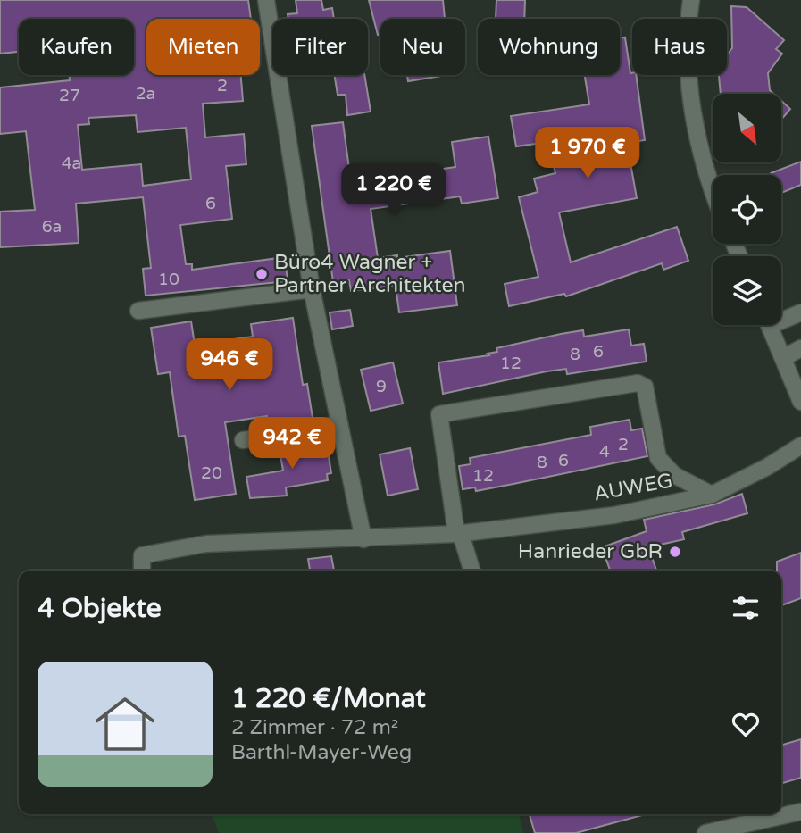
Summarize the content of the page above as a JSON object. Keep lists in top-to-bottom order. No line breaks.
{"streets":{"street":["AUWEG"]},"places":["Büro4 Wagner + Partner Architekten","Hanrieder GbR"],"house_numbers":["2","2a","27","4a","6","6a","10","6","8","12","9","2","4","6","8","20","12"],"north":"bottom right","page":{"chip":["Kaufen","Mieten","Filter","Neu","Wohnung","Haus"],"price":["1 970 €","1 220 €","946 €","942 €"],"heading":"4 Objekte","list":[{"name":"1 220 €/Monat","note":"2 Zimmer · 72 m² · Barthl-Mayer-Weg"}]}}
